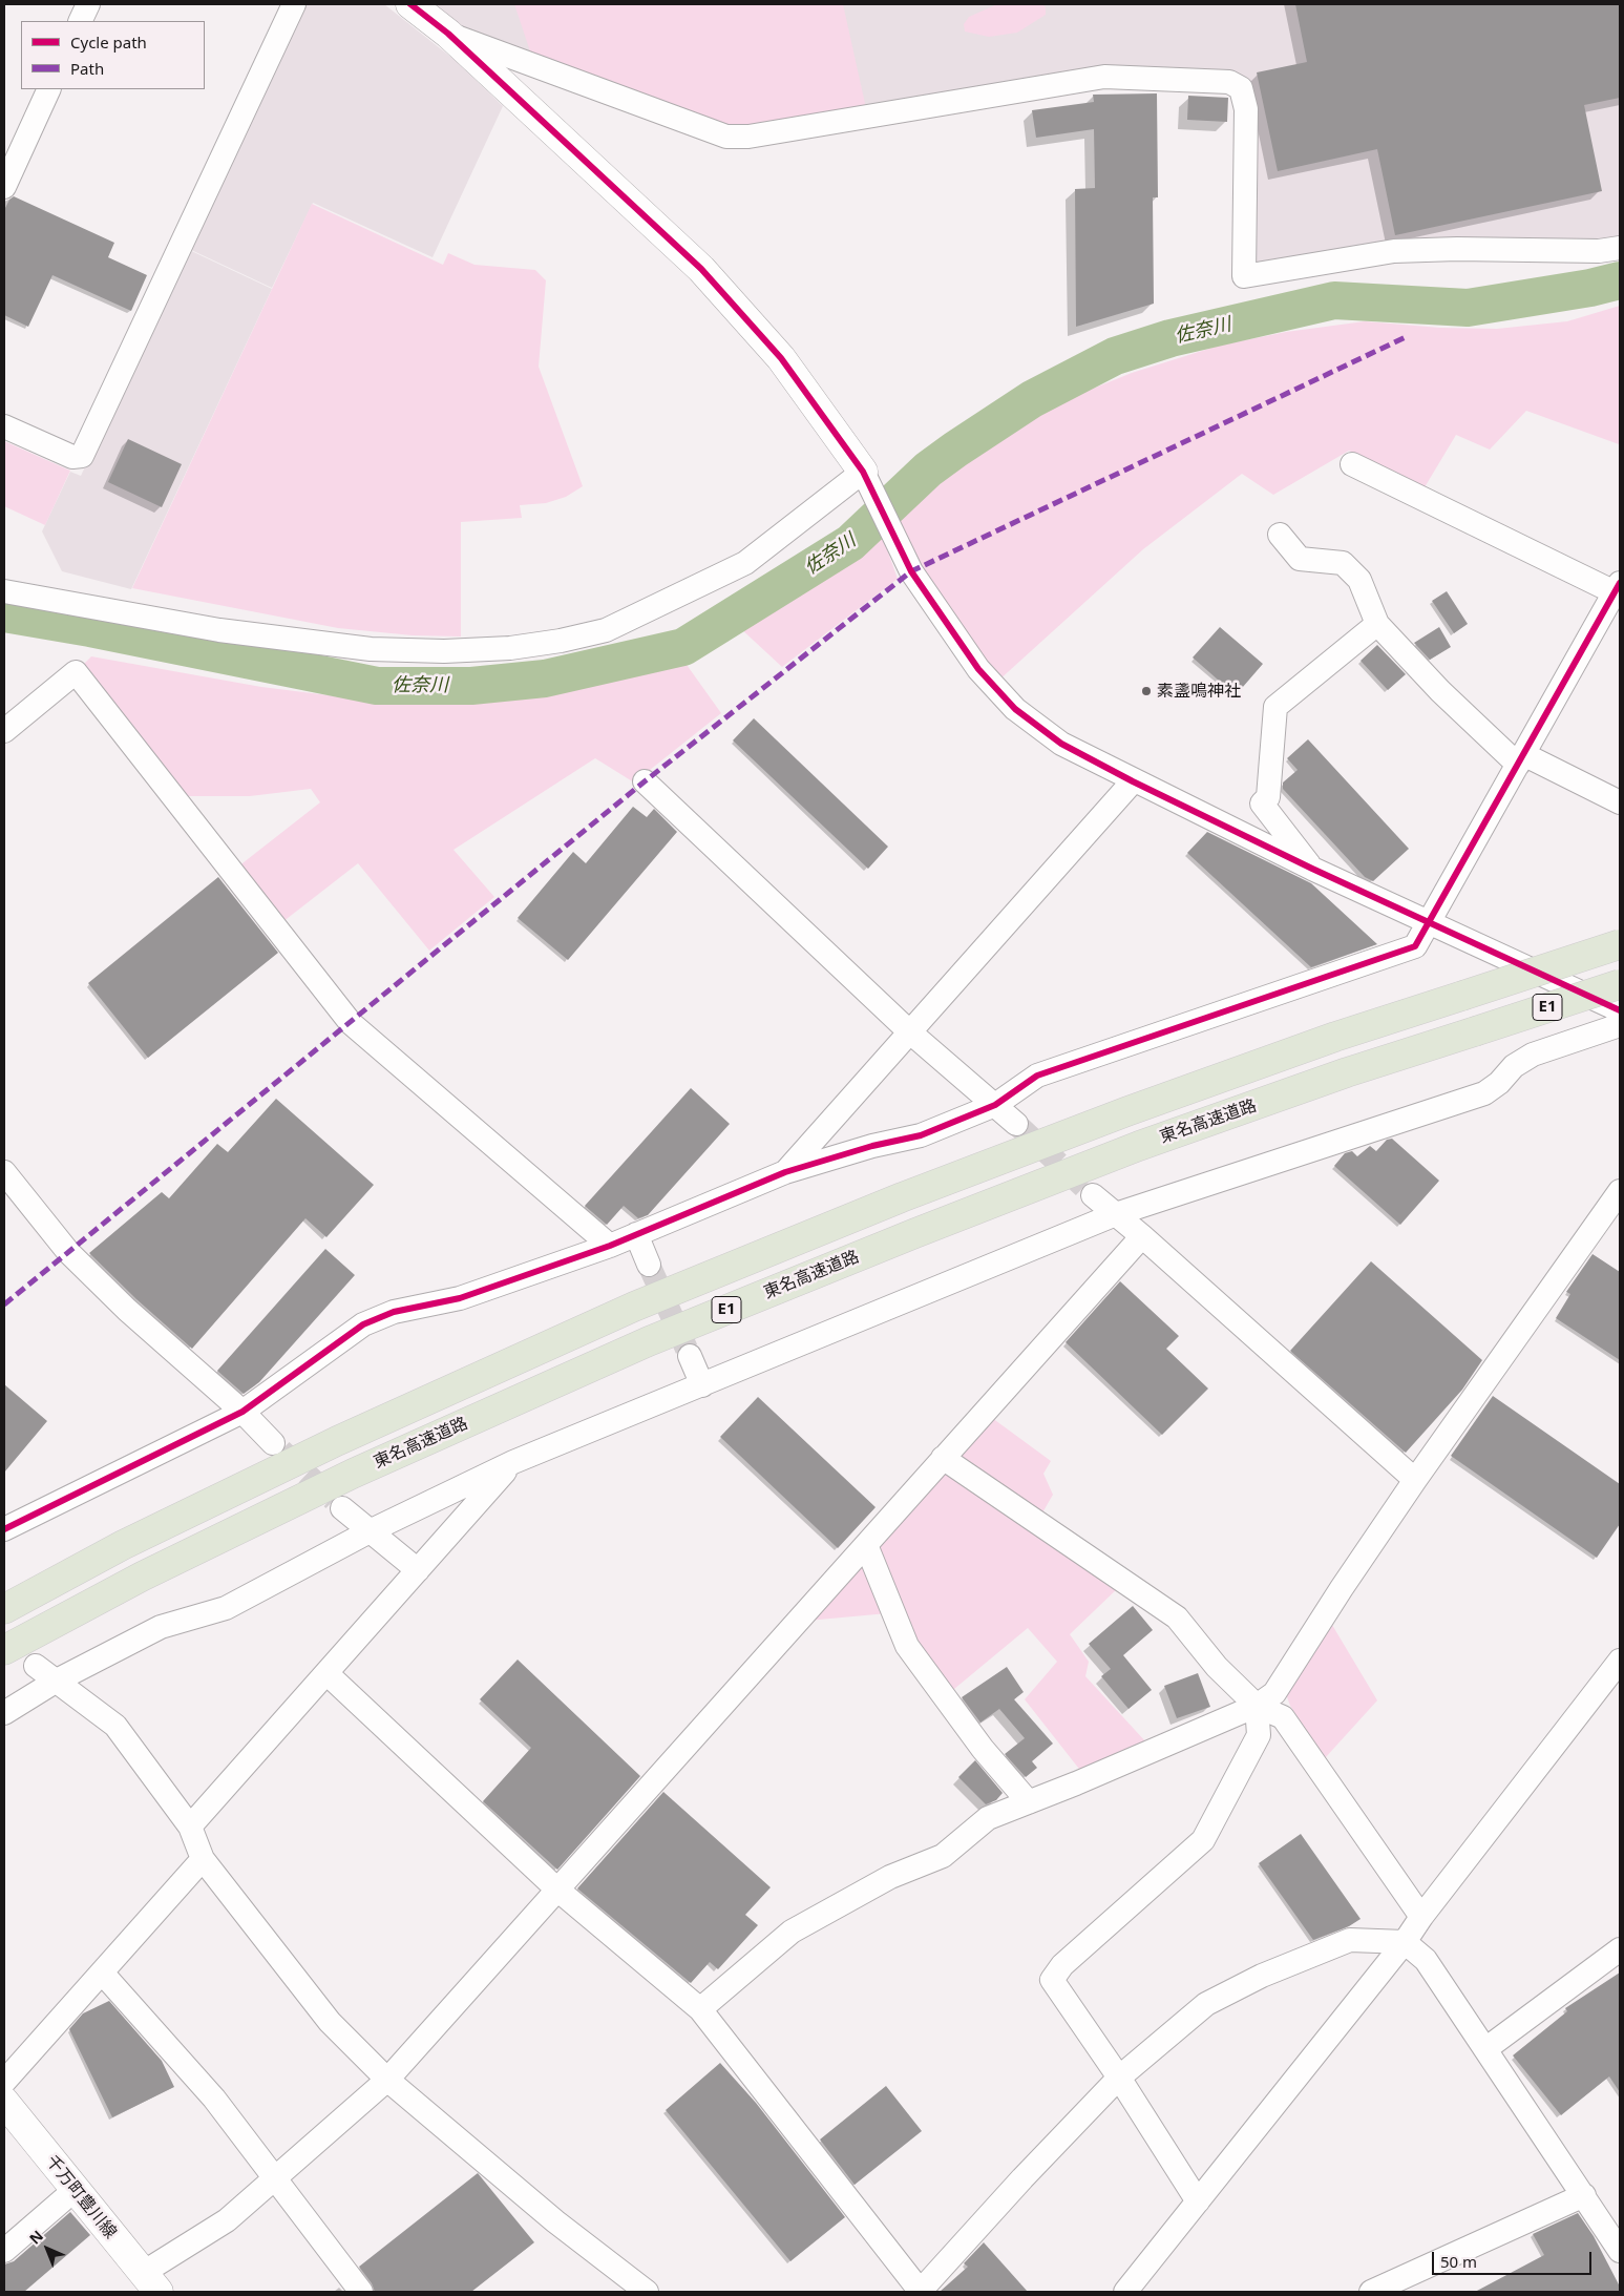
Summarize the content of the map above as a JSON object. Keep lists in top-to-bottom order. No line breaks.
{"streets":{"highway":["E1","東名高速道路"],"street":["千万町豊川線"]},"water":["佐奈川"],"places":["素盞鳴神社"],"legend":["Cycle path","Path"],"scale_bar":"50 m","north":"top left"}
